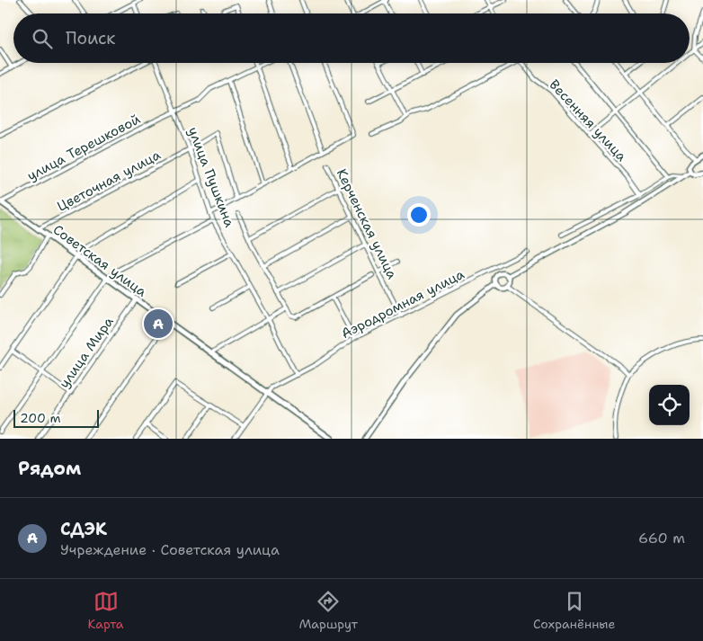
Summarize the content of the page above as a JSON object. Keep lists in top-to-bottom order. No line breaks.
{"streets":{"main road":["Советская улица"],"street":["Весенняя улица","улица Терешковой","улица Пушкина","Цветочная улица","Керченская улица","Аэродромная улица","улица Мира"]},"crossings":[["улица Терешковой","улица Пушкина"],["улица Терешковой","Советская улица"],["улица Пушкина","Цветочная улица"],["улица Пушкина","Аэродромная улица"],["Цветочная улица","Советская улица"],["Керченская улица","Аэродромная улица"],["Советская улица","Аэродромная улица"],["Советская улица","улица Мира"]],"scale_bar":"200 m","page":{"search":"Поиск","pins":"A","scale":"200 m","heading":"Рядом","list":[{"mark":"A","name":"СДЭК","note":"Учреждение · Советская улица","value":"660 m"}],"nav":["Карта","Маршрут","Сохранённые"]}}
